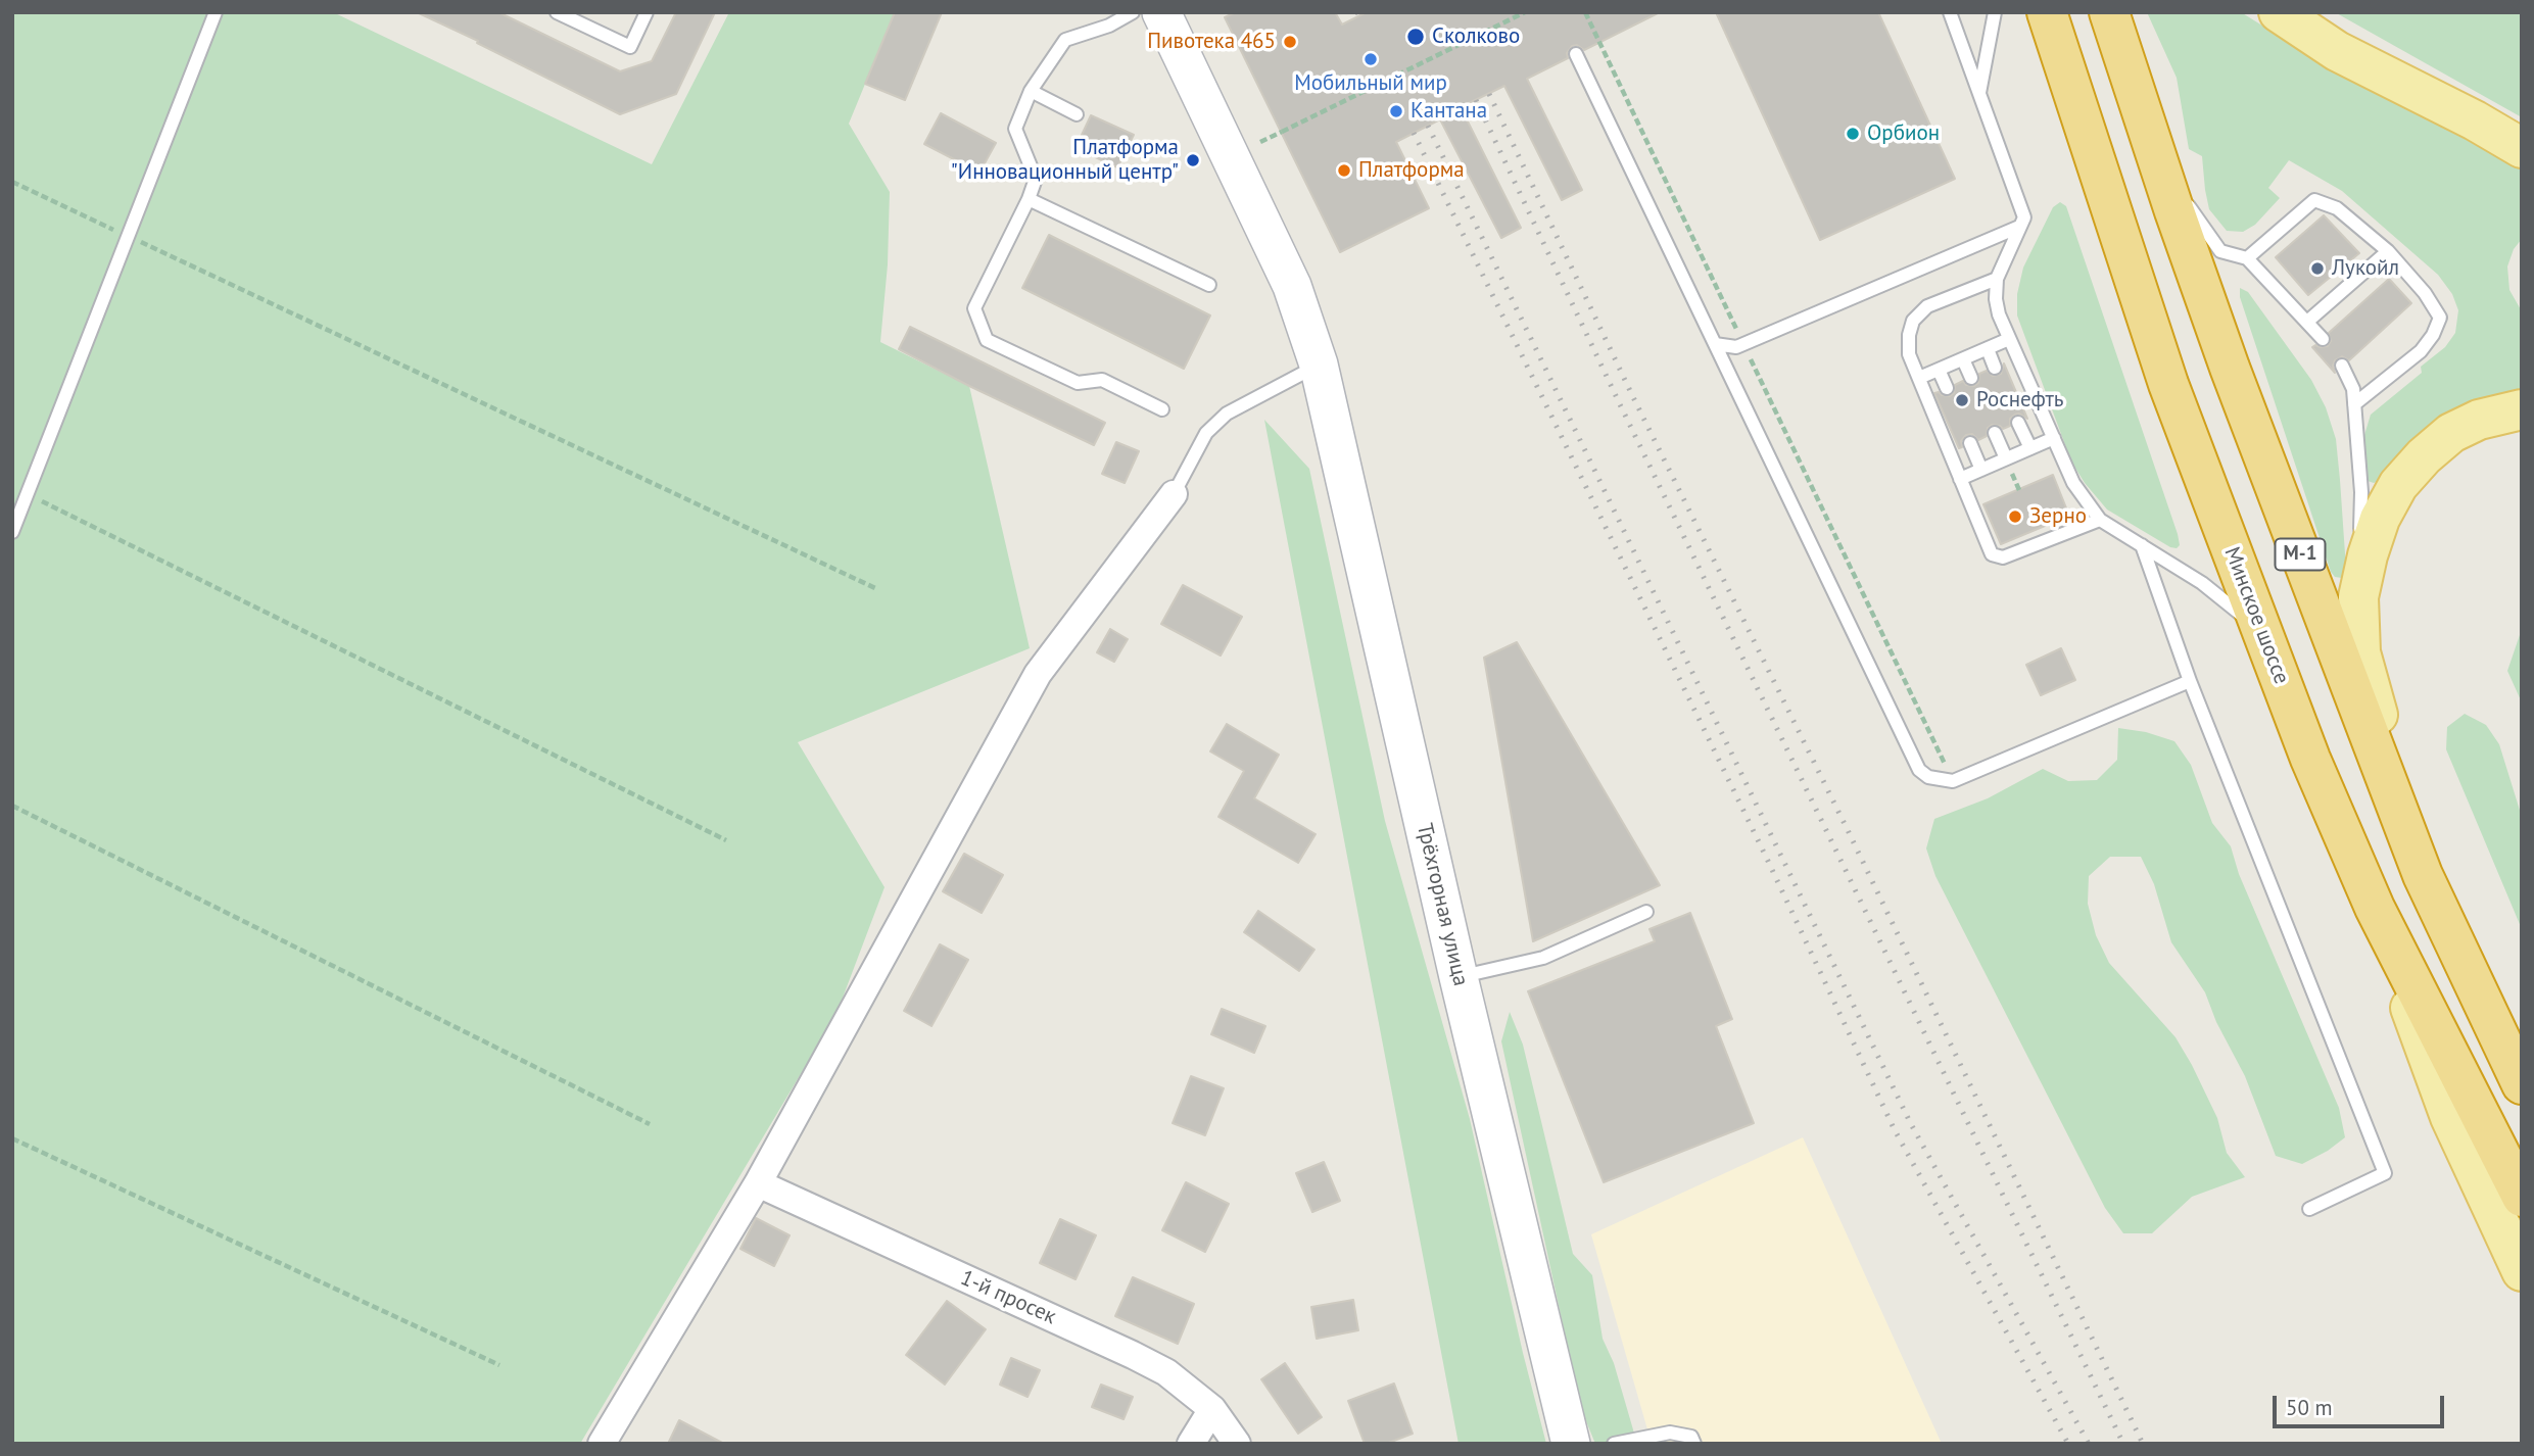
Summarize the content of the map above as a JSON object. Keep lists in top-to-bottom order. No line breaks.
{"streets":{"highway":["М-1","Минское шоссе"],"street":["Трёхгорная улица","1-й просек"]},"places":["Сколково","Пивотека 465","Мобильный мир","Кантана","Орбион","Платформа \"Инновационный центр\"","Платформа","Лукойл","Роснефть","Зерно"],"scale_bar":"50 m"}
